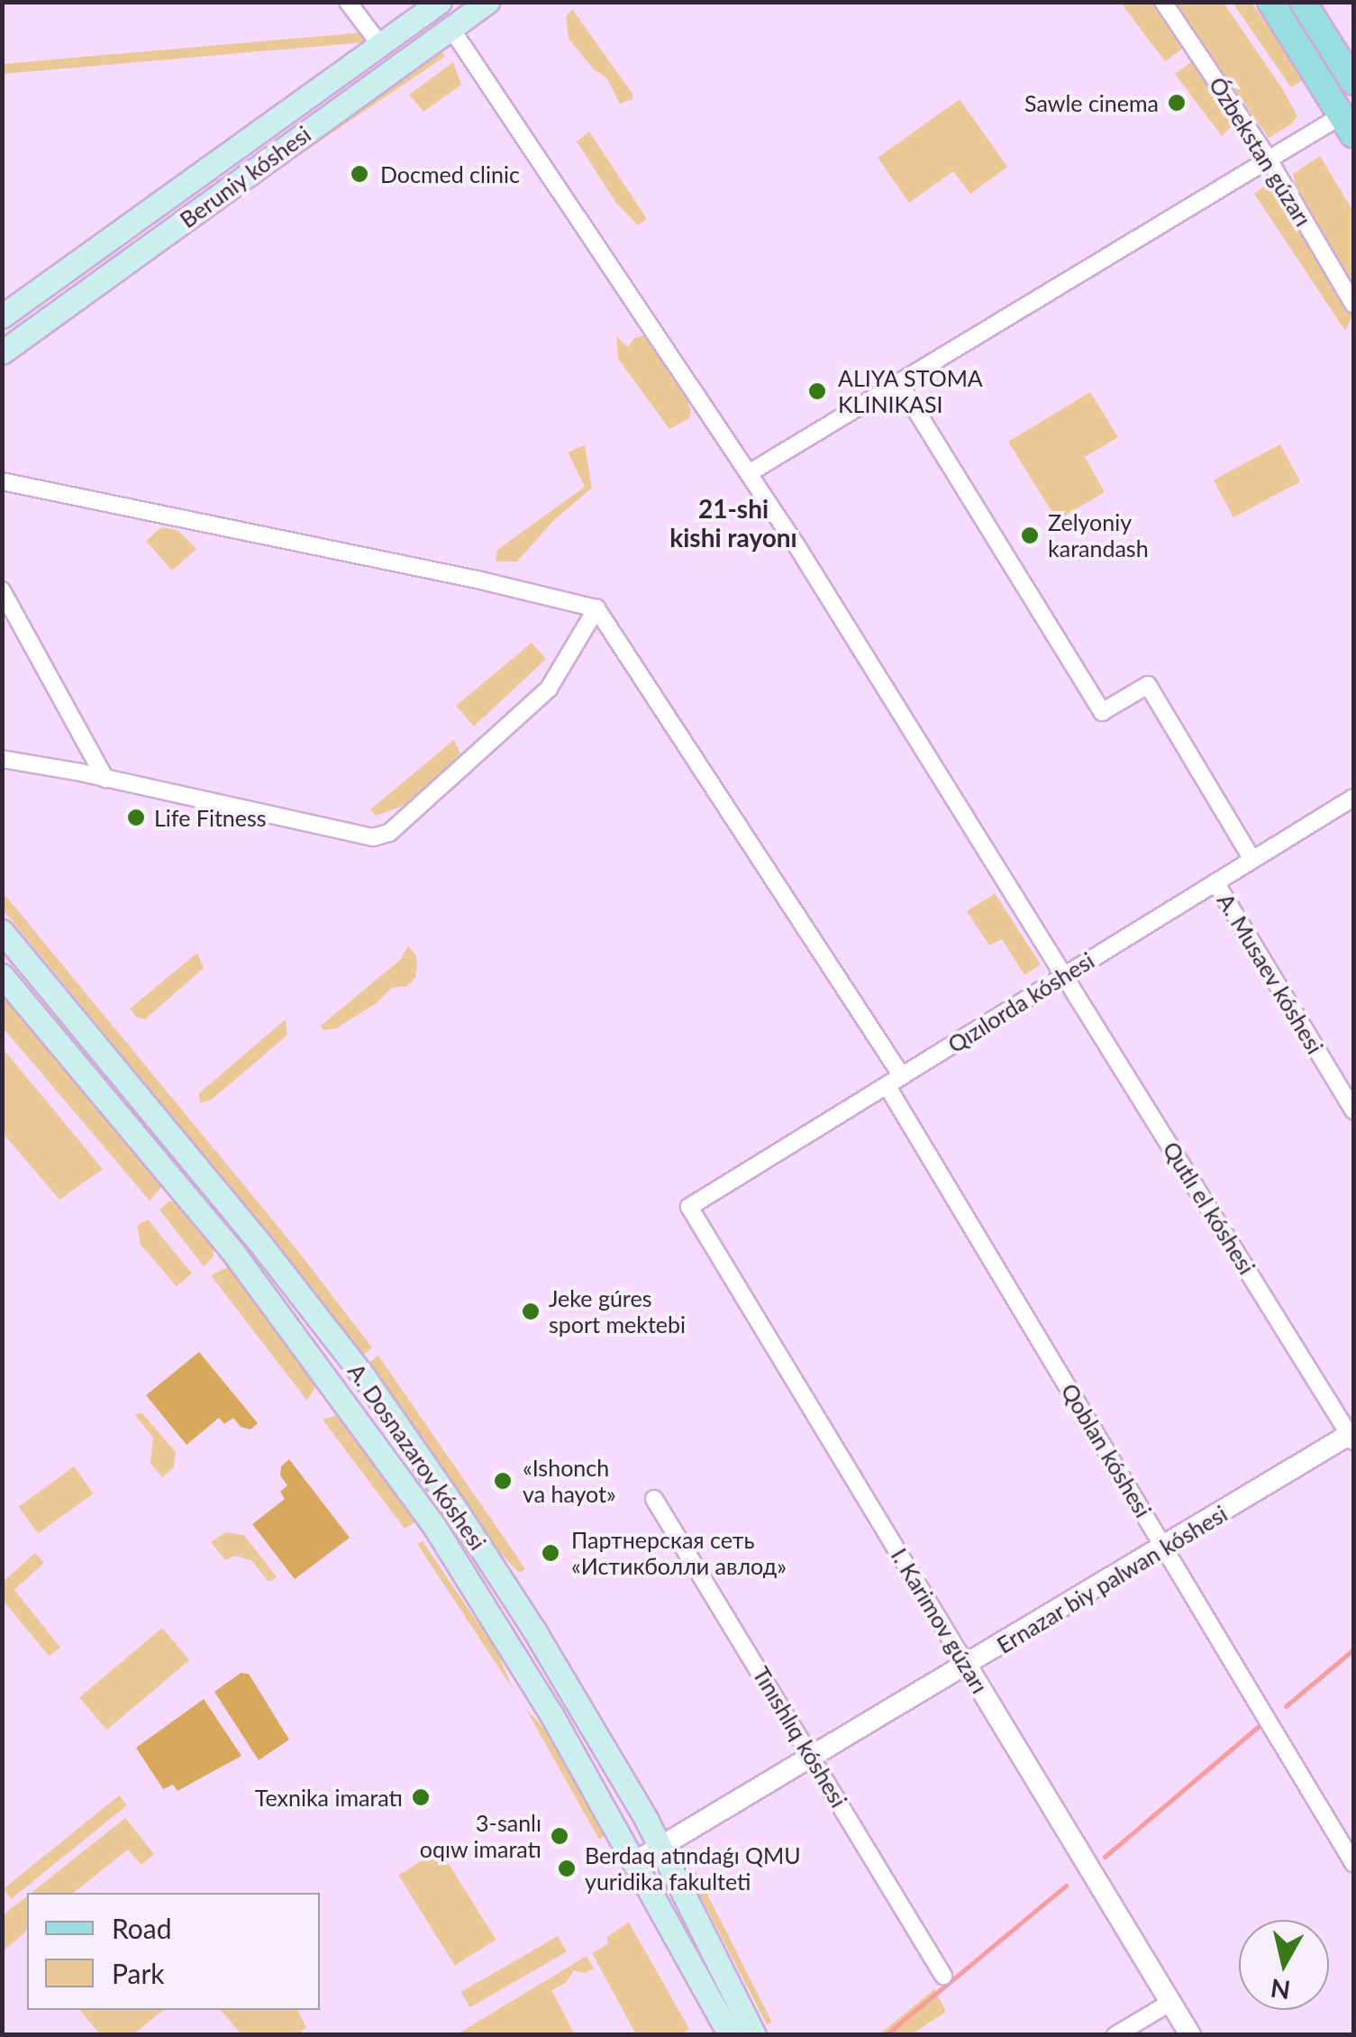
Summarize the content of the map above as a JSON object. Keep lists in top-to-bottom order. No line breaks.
{"streets":{"main road":["Beruniy kóshesi","A. Dosnazarov kóshesi"],"street":["Ózbekstan gúzarı","A. Musaev kóshesi","Qızılorda kóshesi","Qutlı el kóshesi","Qoblan kóshesi","Ernazar biy palwan kóshesi","I. Karimov gúzarı","Tınıshlıq kóshesi"]},"crossings":[["Beruniy kóshesi","Qutlı el kóshesi"],["A. Musaev kóshesi","Qızılorda kóshesi"],["Qızılorda kóshesi","Qutlı el kóshesi"],["Qızılorda kóshesi","Qoblan kóshesi"],["Qızılorda kóshesi","I. Karimov gúzarı"],["Qutlı el kóshesi","Ernazar biy palwan kóshesi"],["Qoblan kóshesi","Ernazar biy palwan kóshesi"],["A. Dosnazarov kóshesi","Ernazar biy palwan kóshesi"],["Ernazar biy palwan kóshesi","I. Karimov gúzarı"],["Ernazar biy palwan kóshesi","Tınıshlıq kóshesi"]],"districts":["21-shi kishi rayonı"],"places":["Sawle cinema","Docmed clinic","ALIYA STOMA KLINIKASI","Zelyoniy karandash","Life Fitness","Jeke gúres sport mektebi","«Ishonch va hayot»","Партнерская сеть «Истикболли авлод»","Texnika imaratı","3-sanlı oqıw imaratı","Berdaq atındaǵı QMU yuridika fakulteti"],"legend":["Road","Park"],"north":"bottom"}
